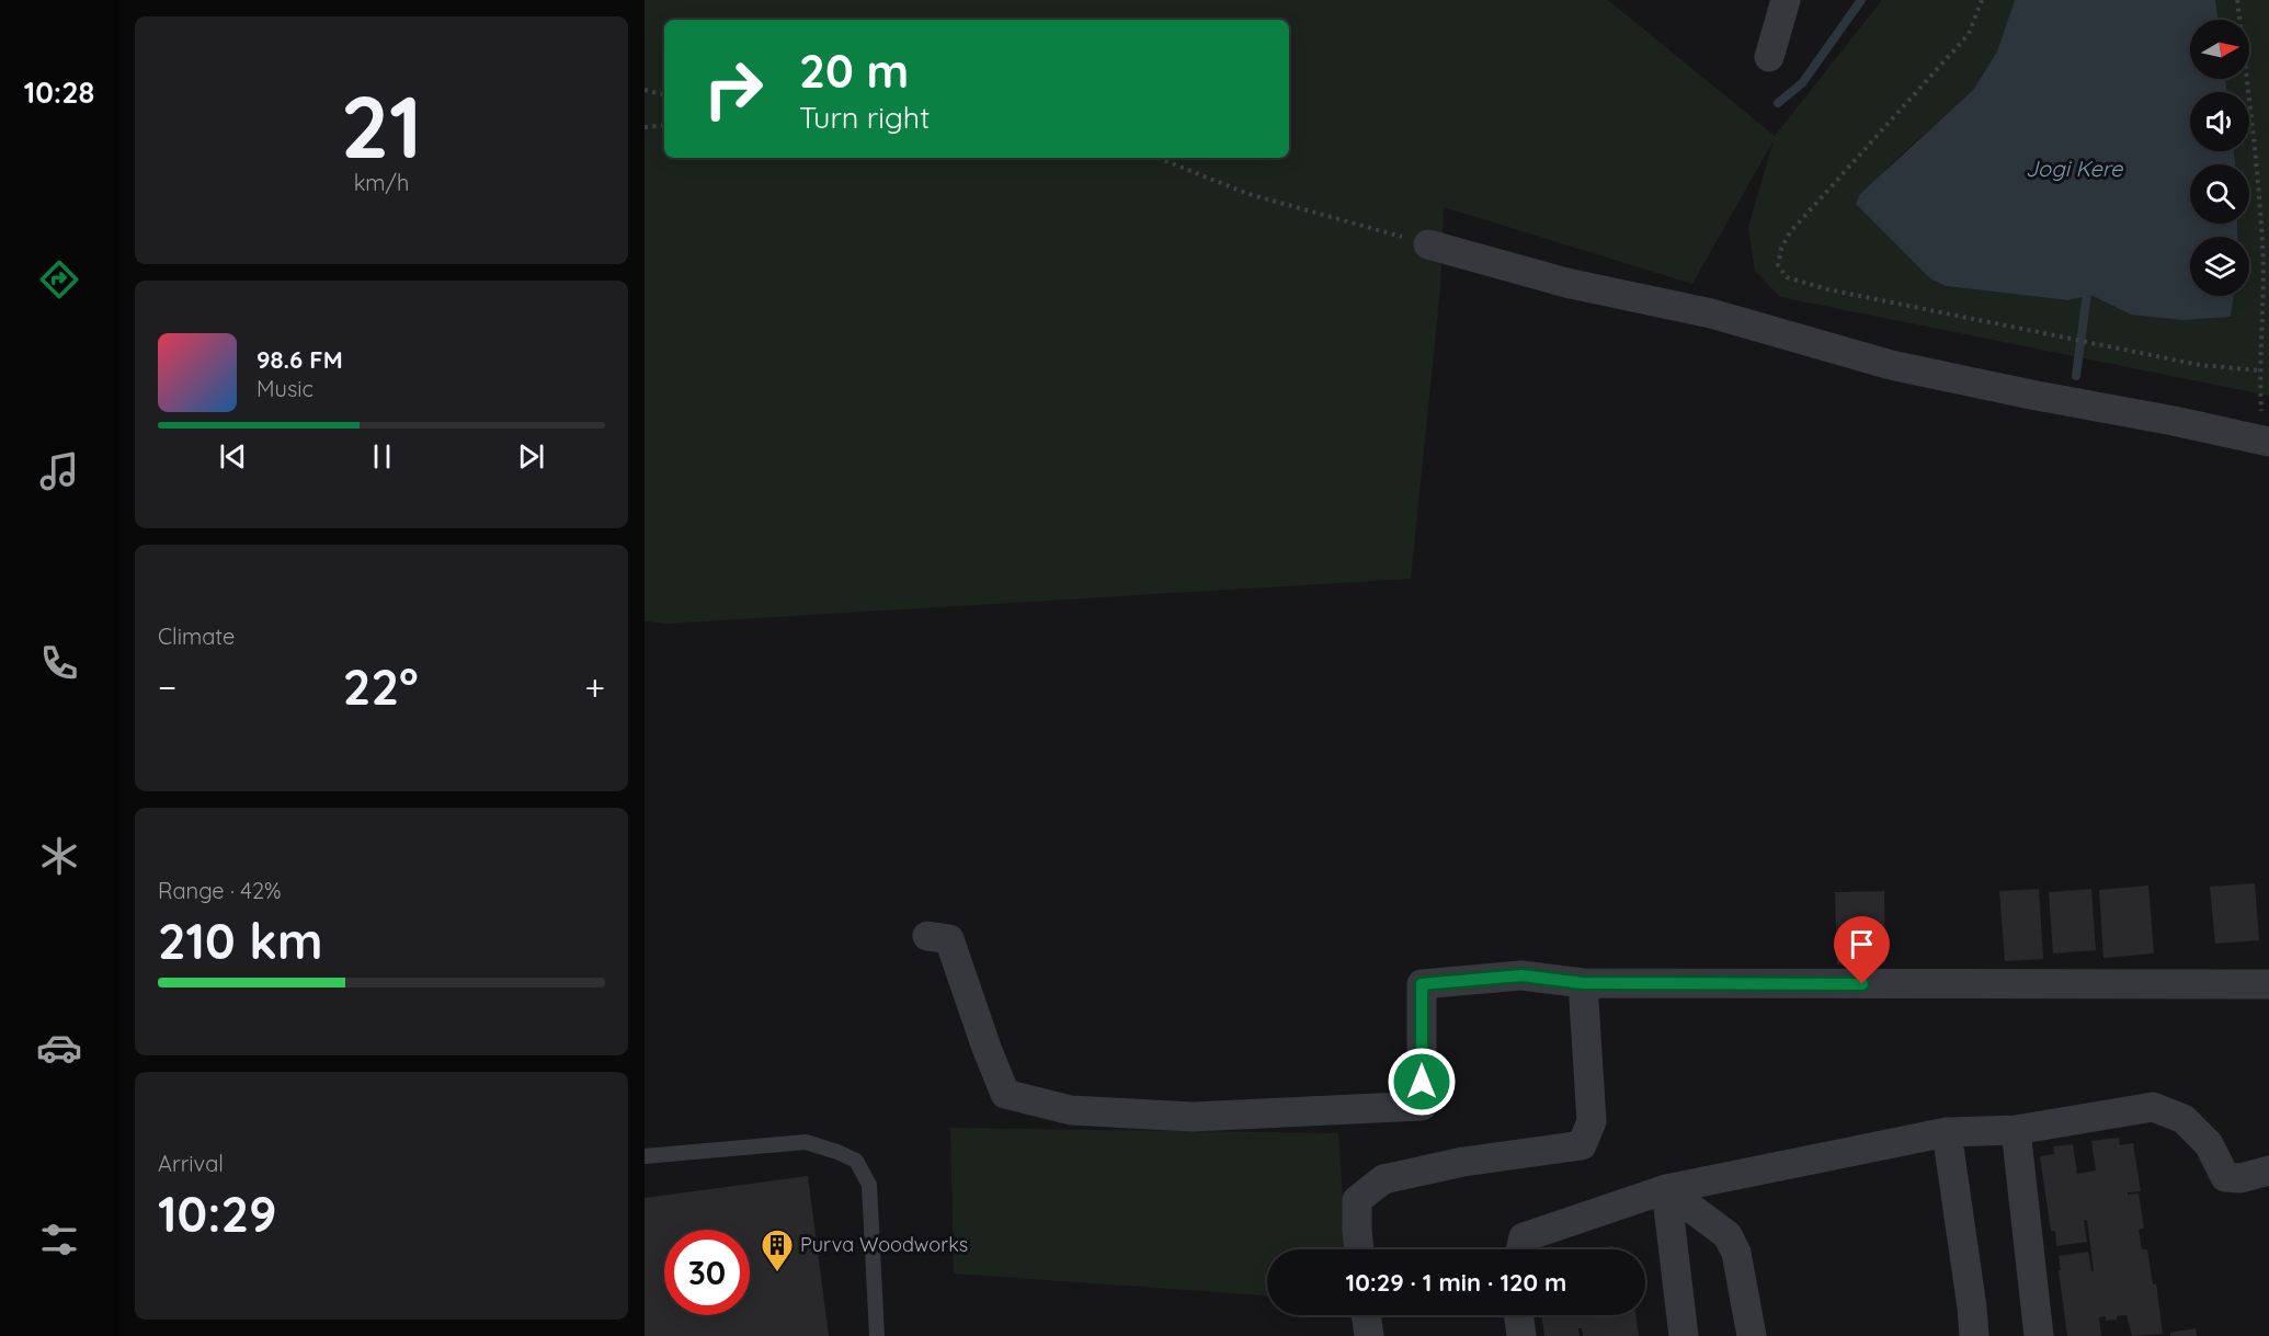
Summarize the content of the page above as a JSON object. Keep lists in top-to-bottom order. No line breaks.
{"water":["Jogi Kere"],"places":{"building":["Purva Woodworks"]},"north":"right","page":{"tabs":"10:28","tile":[["21","km/h"],"Climate",["Range · 42%","210 km"],["Arrival","10:29"]],"turn":["20 m","Turn right"],"song":["98.6 FM","Music"],"heat":["−","22°","+"],"limit":"30","trip":"10:29 · 1 min · 120 m"}}
